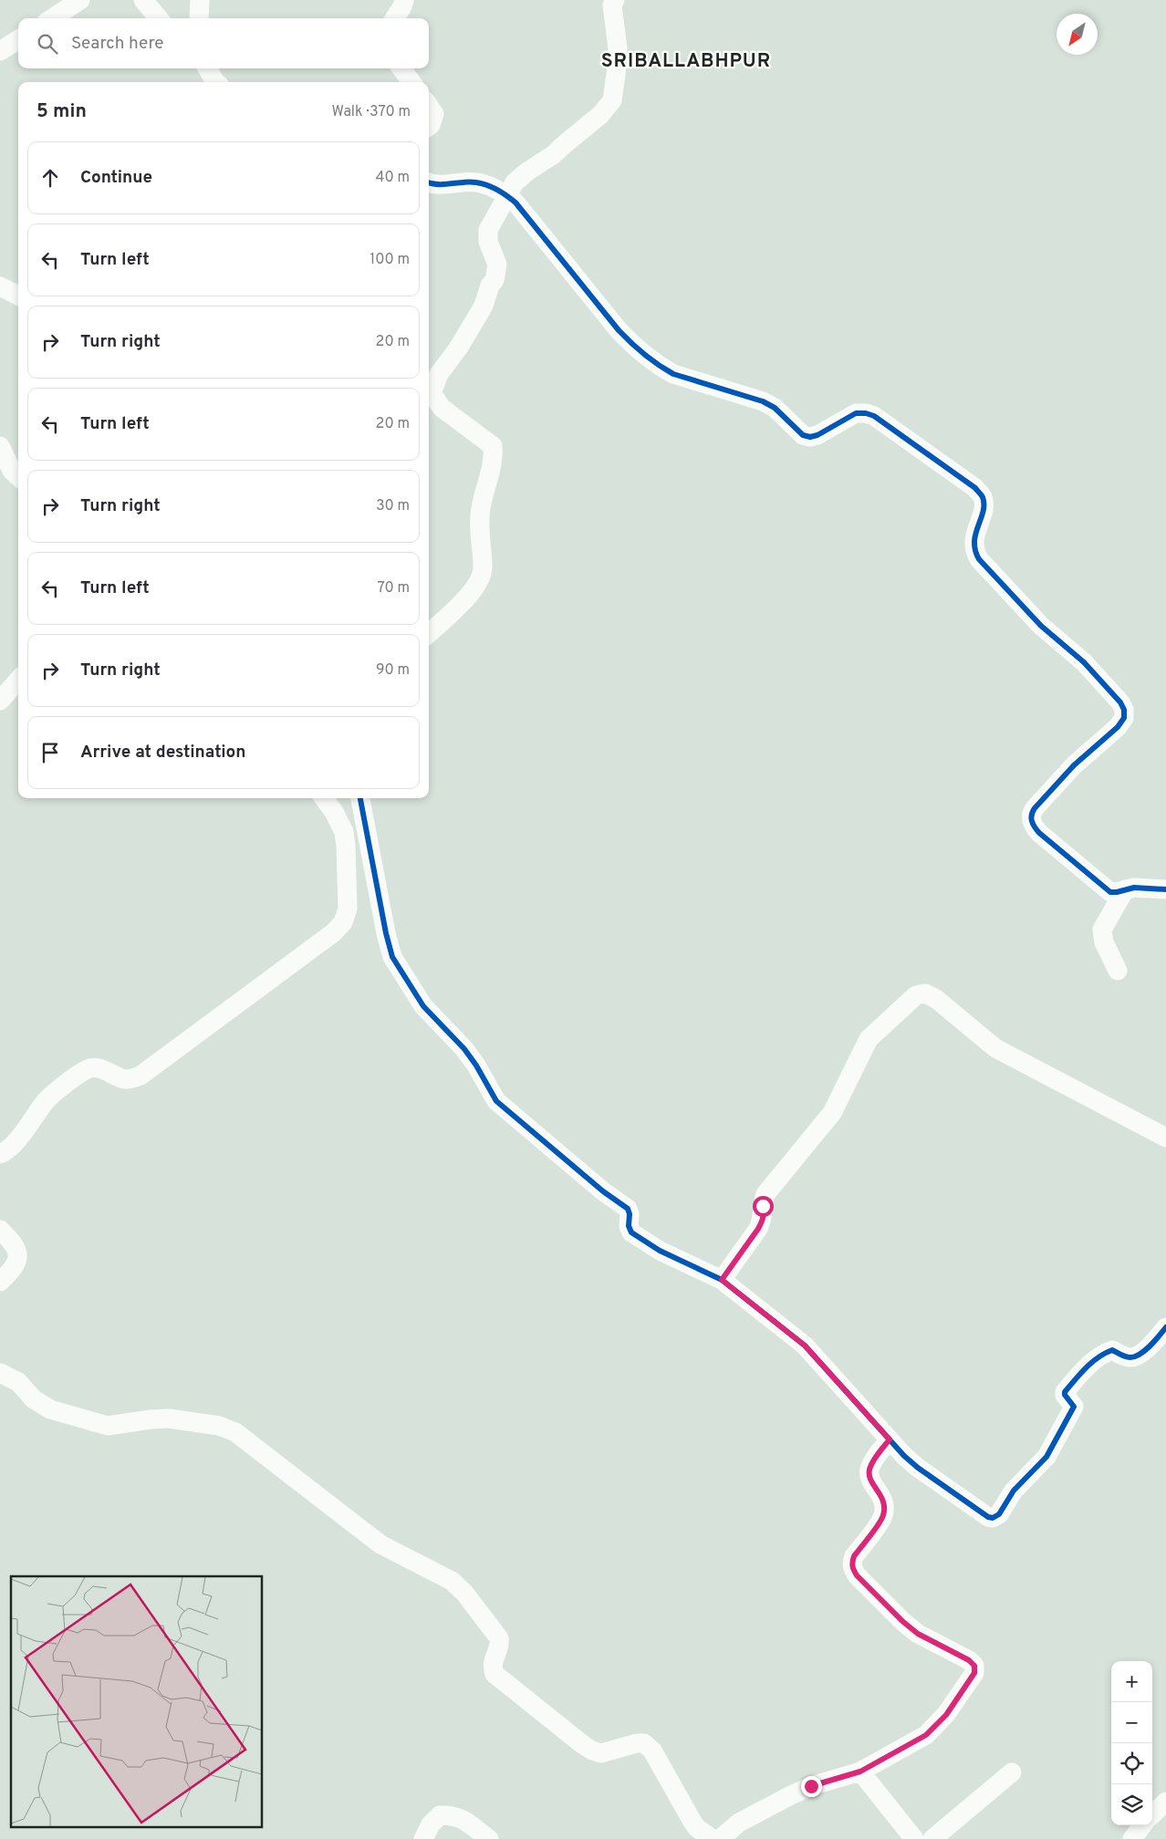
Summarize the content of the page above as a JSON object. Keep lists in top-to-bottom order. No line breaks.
{"districts":["SRIBALLABHPUR"],"north":"bottom left","page":{"search":"Search here","heading":["5 min","Walk · 370 m"],"list":[["Continue","40 m"],["Turn left","100 m"],["Turn right","20 m"],["Turn left","20 m"],["Turn right","30 m"],["Turn left","70 m"],["Turn right","90 m"],"Arrive at destination"],"map_buttons":["+","−"]}}
